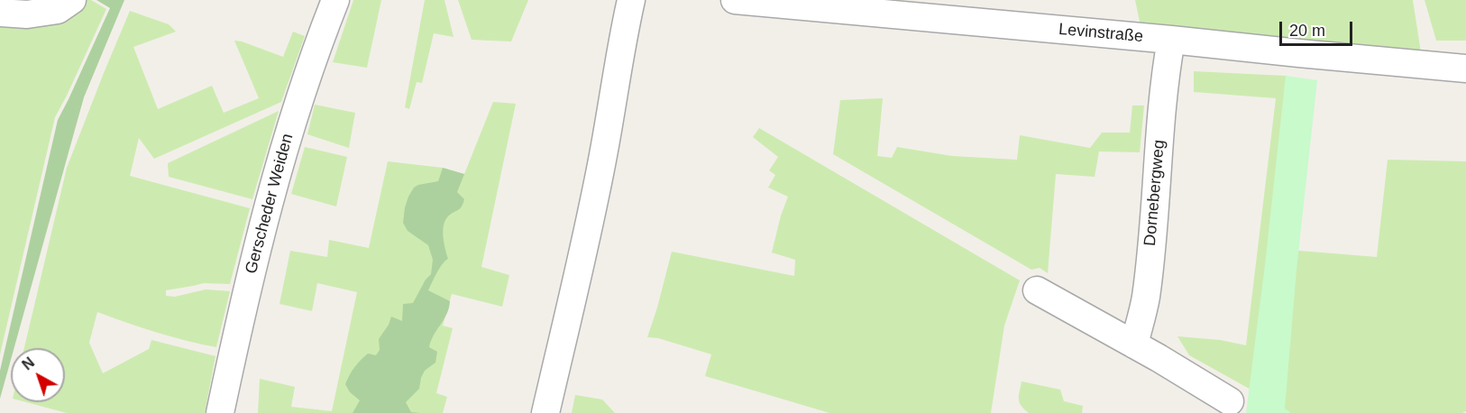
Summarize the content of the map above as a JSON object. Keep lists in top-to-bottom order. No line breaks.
{"streets":{"street":["Levinstraße","Dornebergweg","Gerscheder Weiden"]},"crossings":[["Levinstraße","Dornebergweg"]],"scale_bar":"20 m","north":"top left"}
